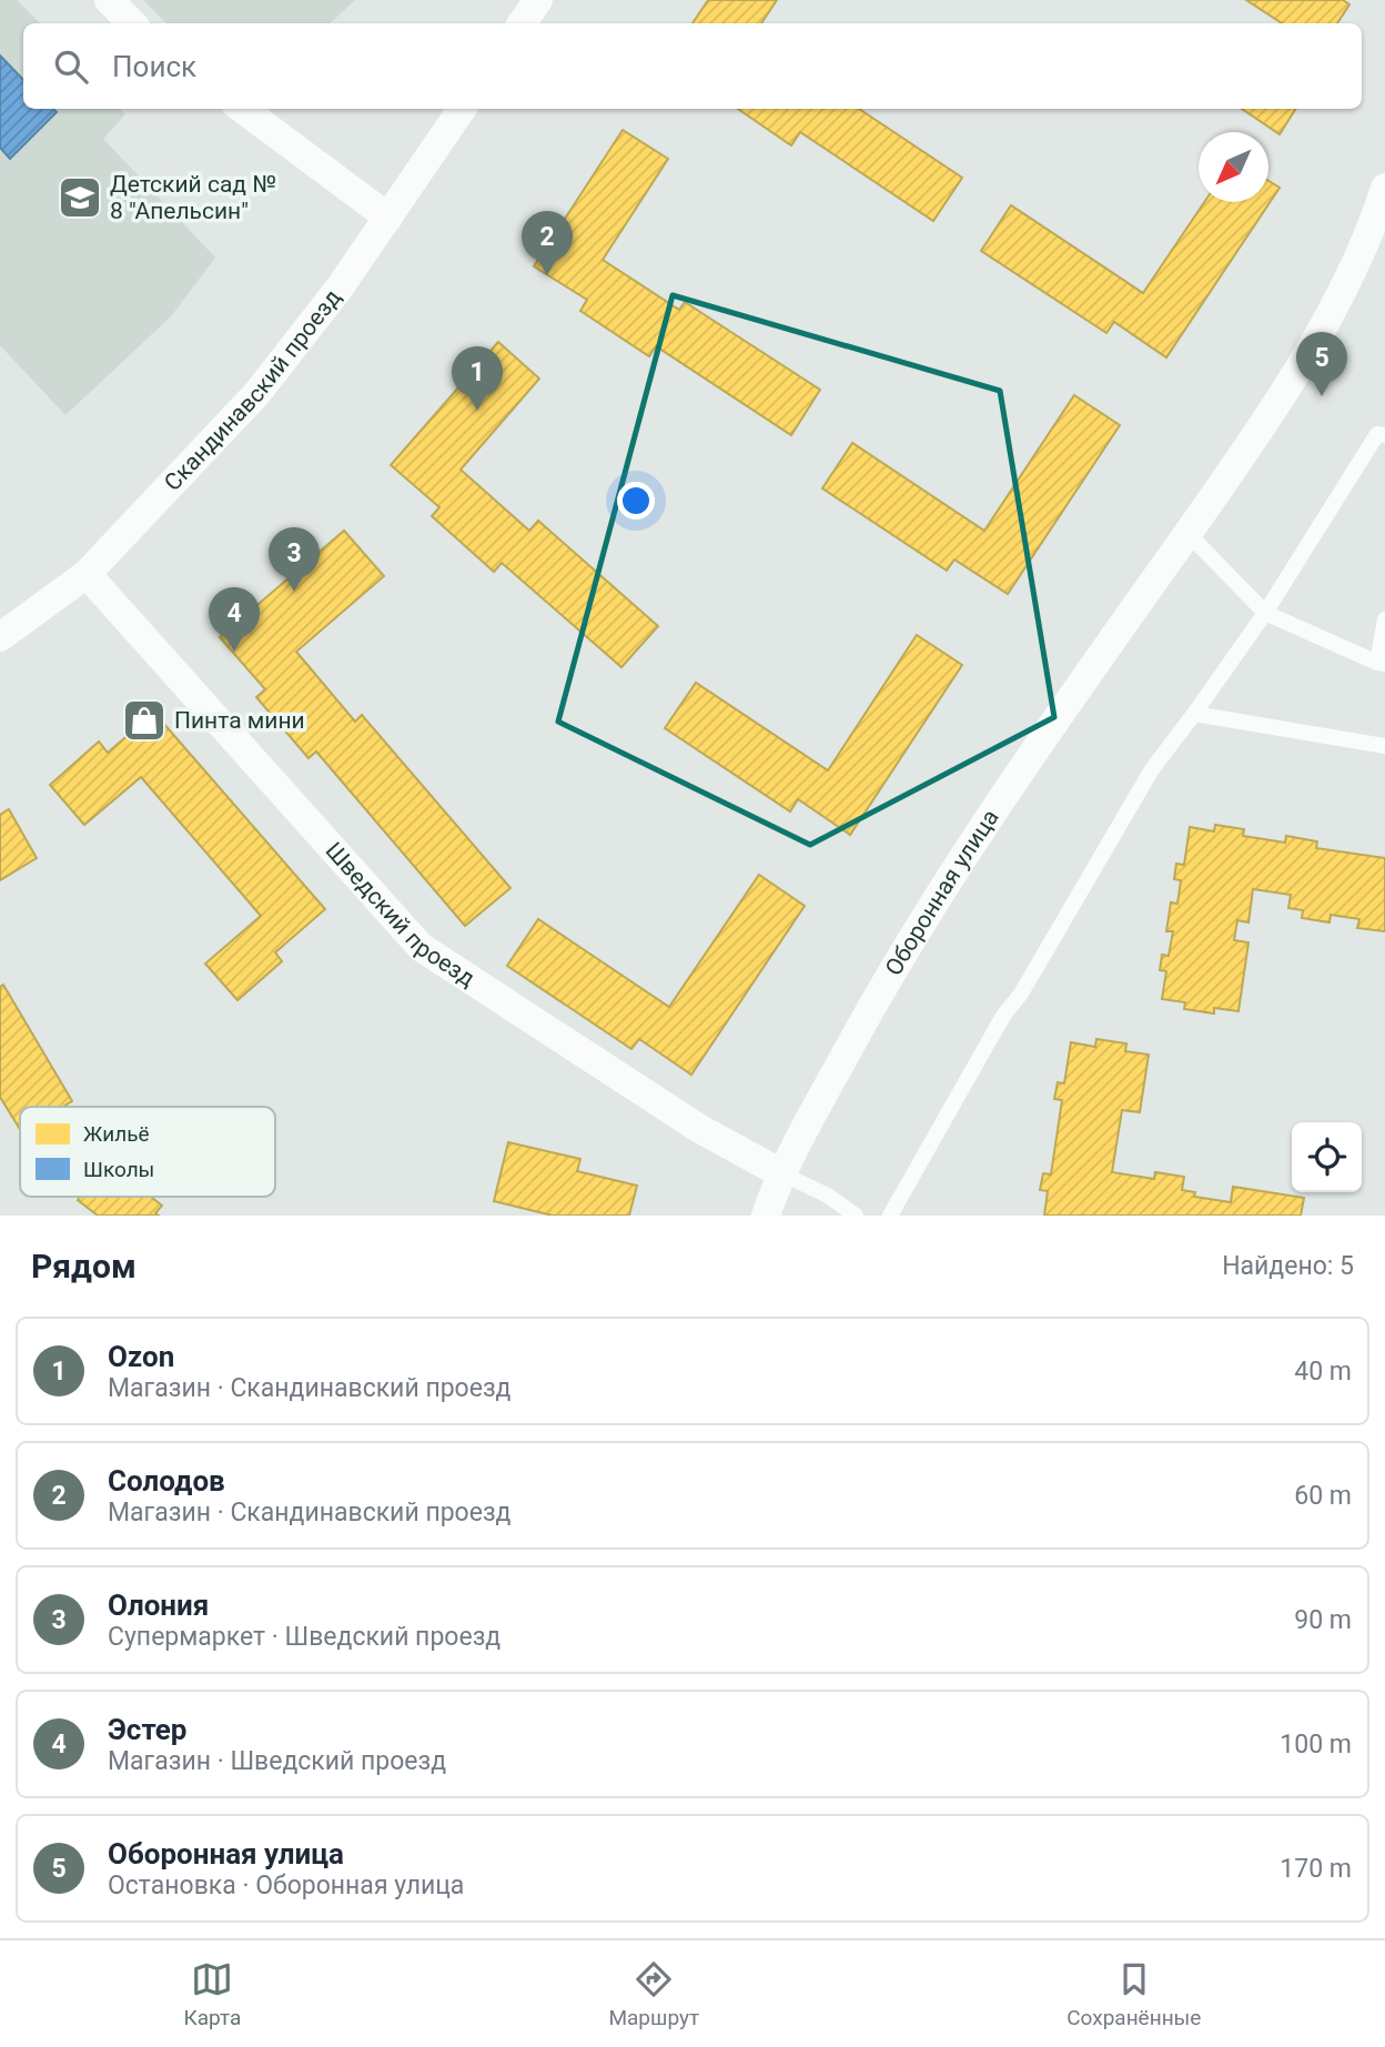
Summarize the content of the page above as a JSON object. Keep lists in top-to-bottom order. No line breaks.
{"streets":{"street":["Скандинавский проезд","Оборонная улица","Шведский проезд"]},"crossings":[["Скандинавский проезд","Шведский проезд"],["Оборонная улица","Шведский проезд"]],"places":{"school or university":["Детский сад № 8 \"Апельсин\""],"shop":["Пинта мини"]},"legend":["Жильё","Школы"],"north":"bottom left","page":{"search":"Поиск","pins":["2","5","1","3","4"],"heading":["Рядом","Найдено: 5"],"list":[{"mark":"1","name":"Ozon","note":"Магазин · Скандинавский проезд","value":"40 m"},{"mark":"2","name":"Солодов","note":"Магазин · Скандинавский проезд","value":"60 m"},{"mark":"3","name":"Олония","note":"Супермаркет · Шведский проезд","value":"90 m"},{"mark":"4","name":"Эстер","note":"Магазин · Шведский проезд","value":"100 m"},{"mark":"5","name":"Оборонная улица","note":"Остановка · Оборонная улица","value":"170 m"}],"nav":["Карта","Маршрут","Сохранённые"]}}
